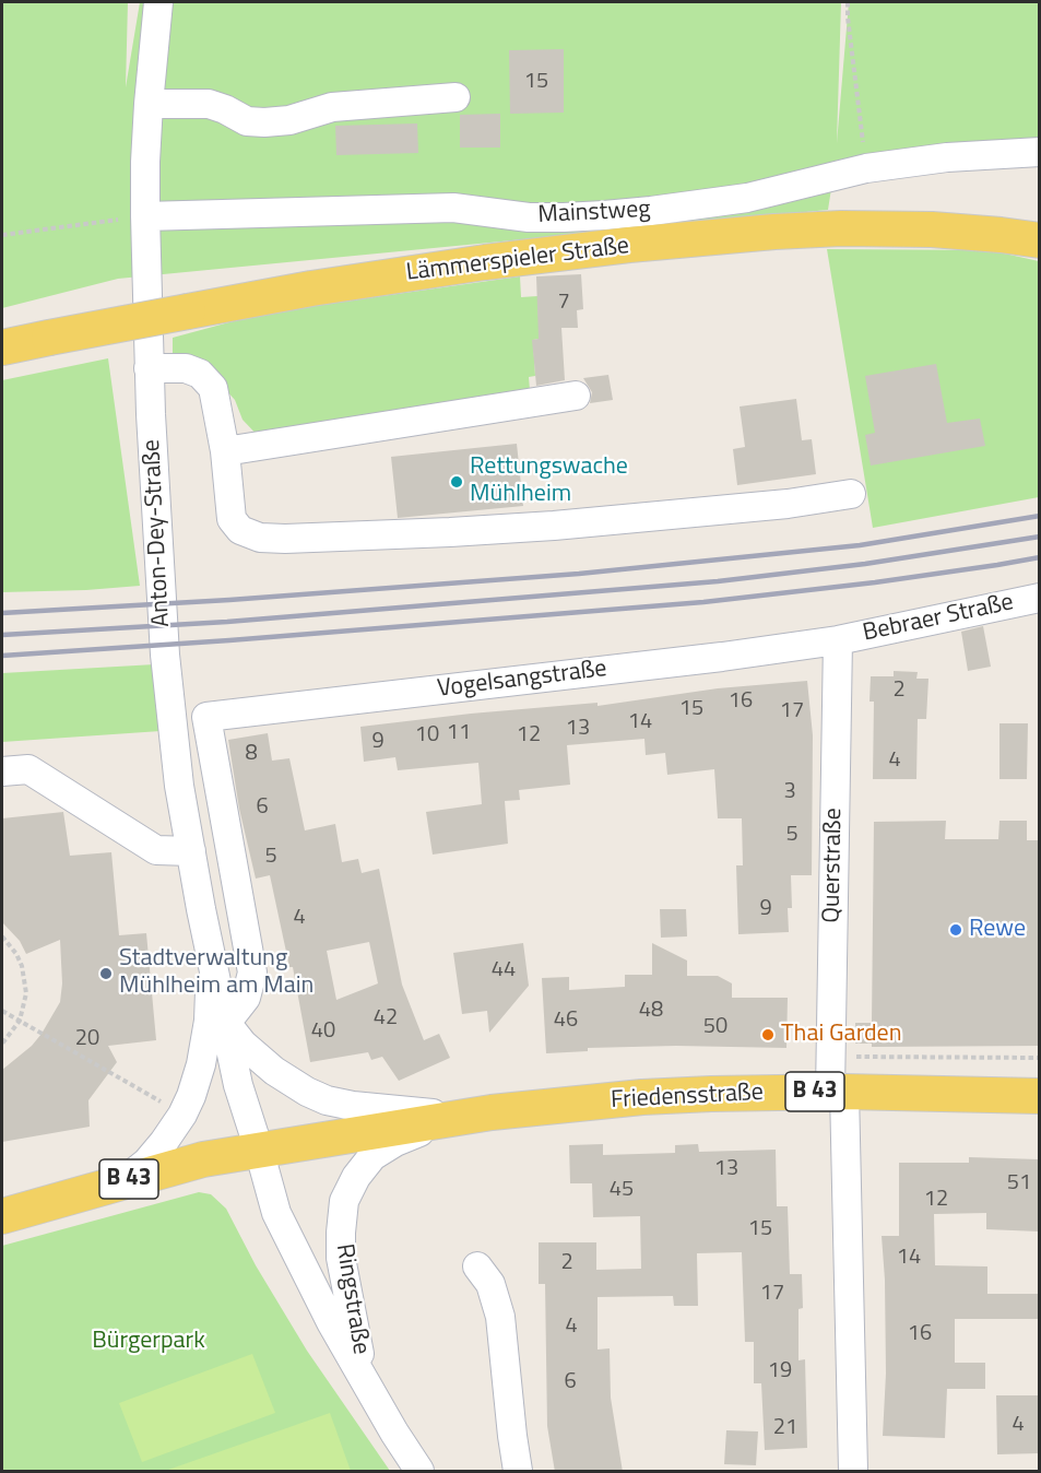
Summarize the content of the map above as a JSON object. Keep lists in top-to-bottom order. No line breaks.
{"streets":{"main road":["Lämmerspieler Straße","B 43","Friedensstraße"],"street":["Mainstweg","Anton-Dey-Straße","Bebraer Straße","Vogelsangstraße","Querstraße","Ringstraße"]},"crossings":[["Mainstweg","Anton-Dey-Straße"],["Anton-Dey-Straße","Vogelsangstraße"],["Anton-Dey-Straße","Friedensstraße"],["Anton-Dey-Straße","Ringstraße"],["Bebraer Straße","Vogelsangstraße"],["Bebraer Straße","Querstraße"],["Vogelsangstraße","Querstraße"],["Vogelsangstraße","Friedensstraße"],["Querstraße","Friedensstraße"],["Friedensstraße","Ringstraße"]],"parks":["Bürgerpark"],"places":["Rettungswache Mühlheim","Rewe","Stadtverwaltung Mühlheim am Main","Thai Garden"],"house_numbers":["15","7","2","16","15","17","14","13","11","10","12","9","8","4","3","6","5","5","9","4","44","48","42","46","50","40","20","13","51","45","12","15","14","2","17","4","16","19","6","4","21"]}
